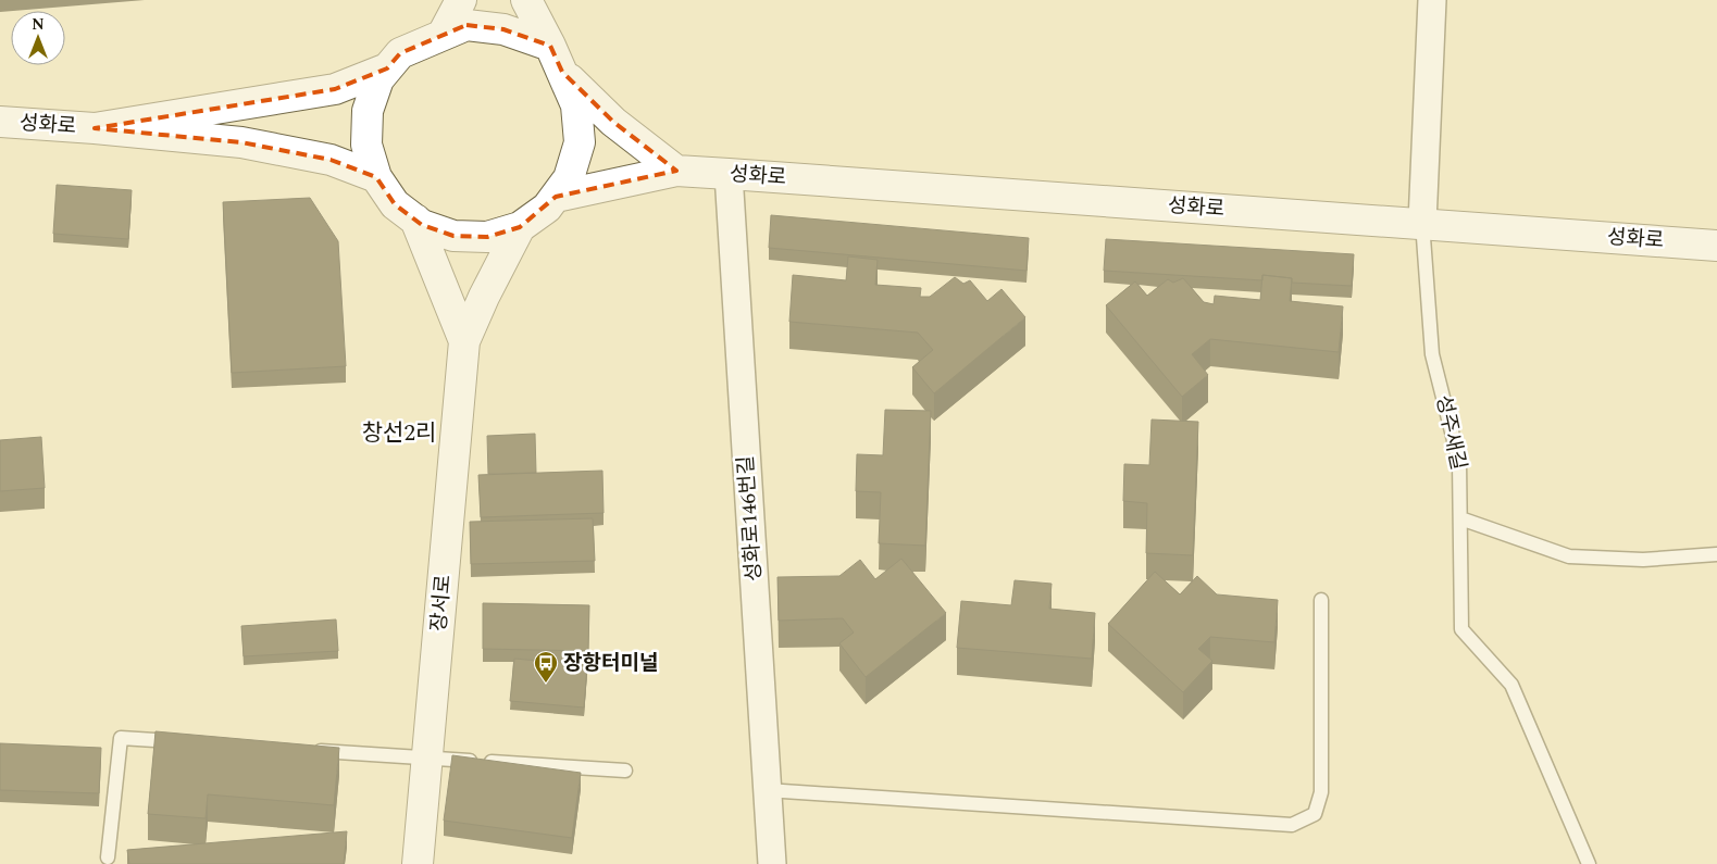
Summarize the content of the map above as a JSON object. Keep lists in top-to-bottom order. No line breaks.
{"streets":{"street":["성화로","성주새길","성화로146번길","장서로"]},"crossings":[["성화로","성주새길"],["성화로","성화로146번길"]],"districts":["창선2리"],"places":{"bus stop":["장항터미널"]},"north":"top"}
